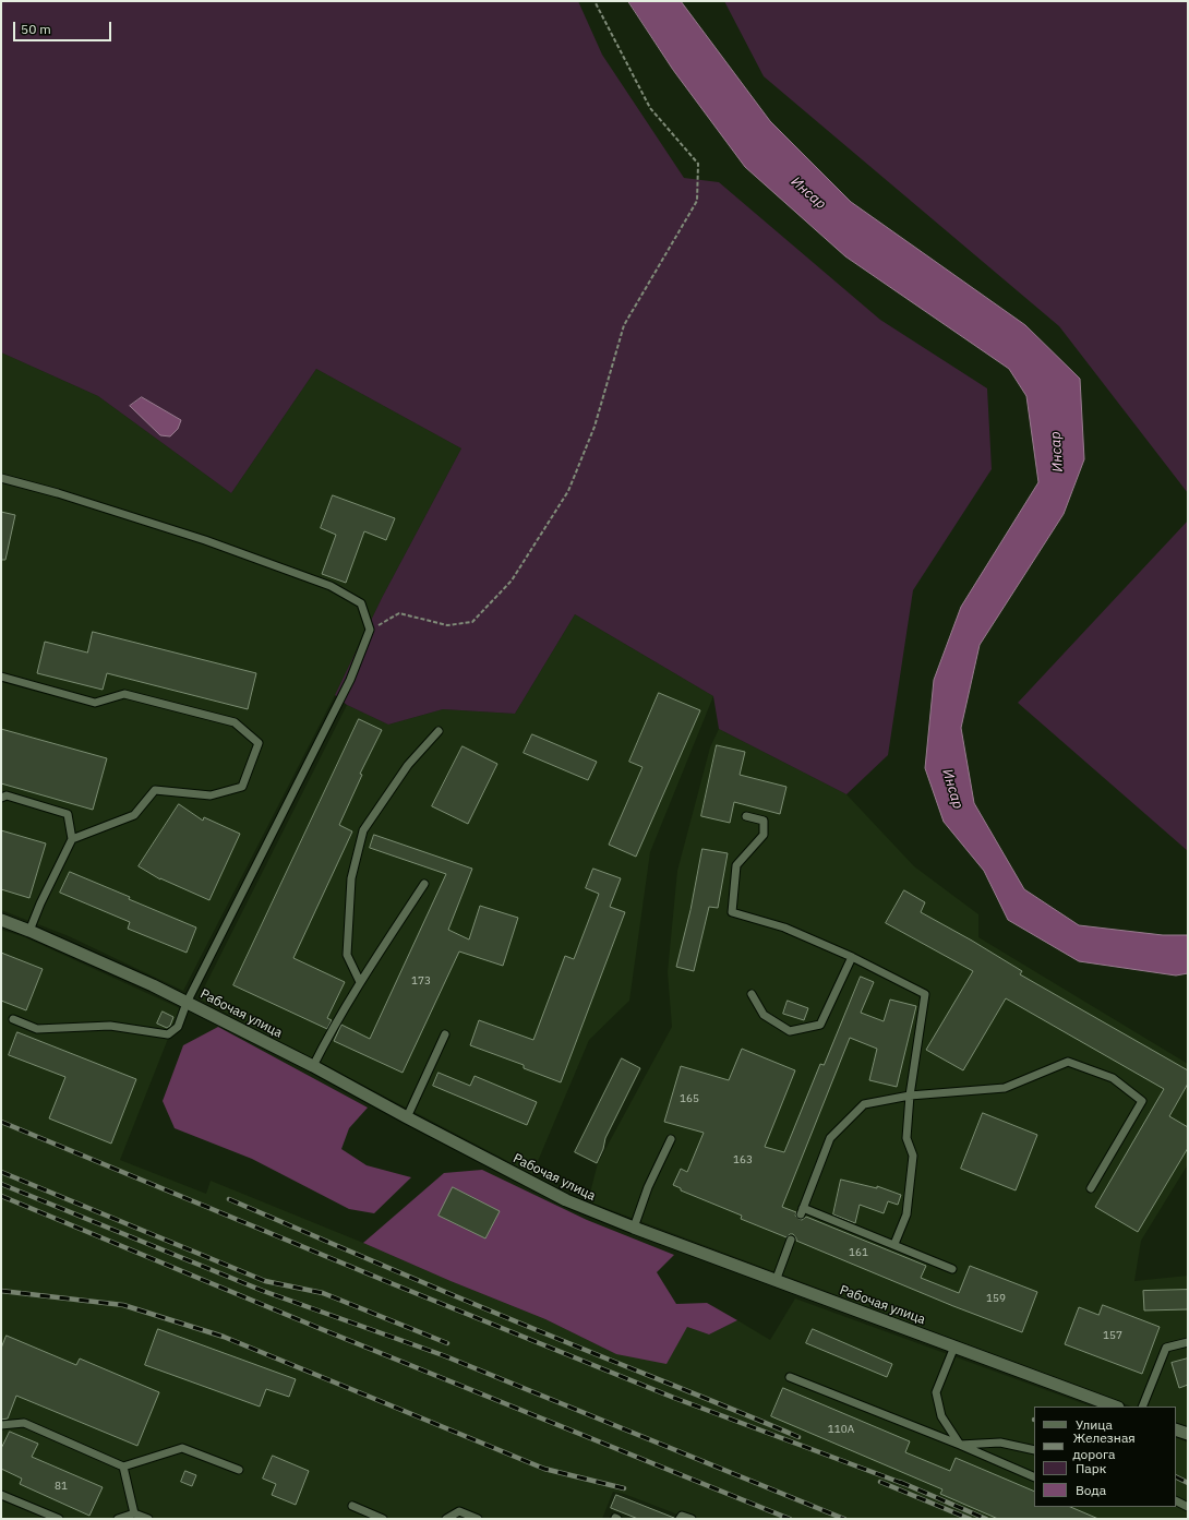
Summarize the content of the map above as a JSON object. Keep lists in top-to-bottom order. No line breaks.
{"streets":{"street":["Рабочая улица"]},"water":["Инсар"],"house_numbers":["173","165","163","161","159","157","110А","81"],"legend":["Улица","Железная дорога","Парк","Вода"],"scale_bar":"50 m"}
